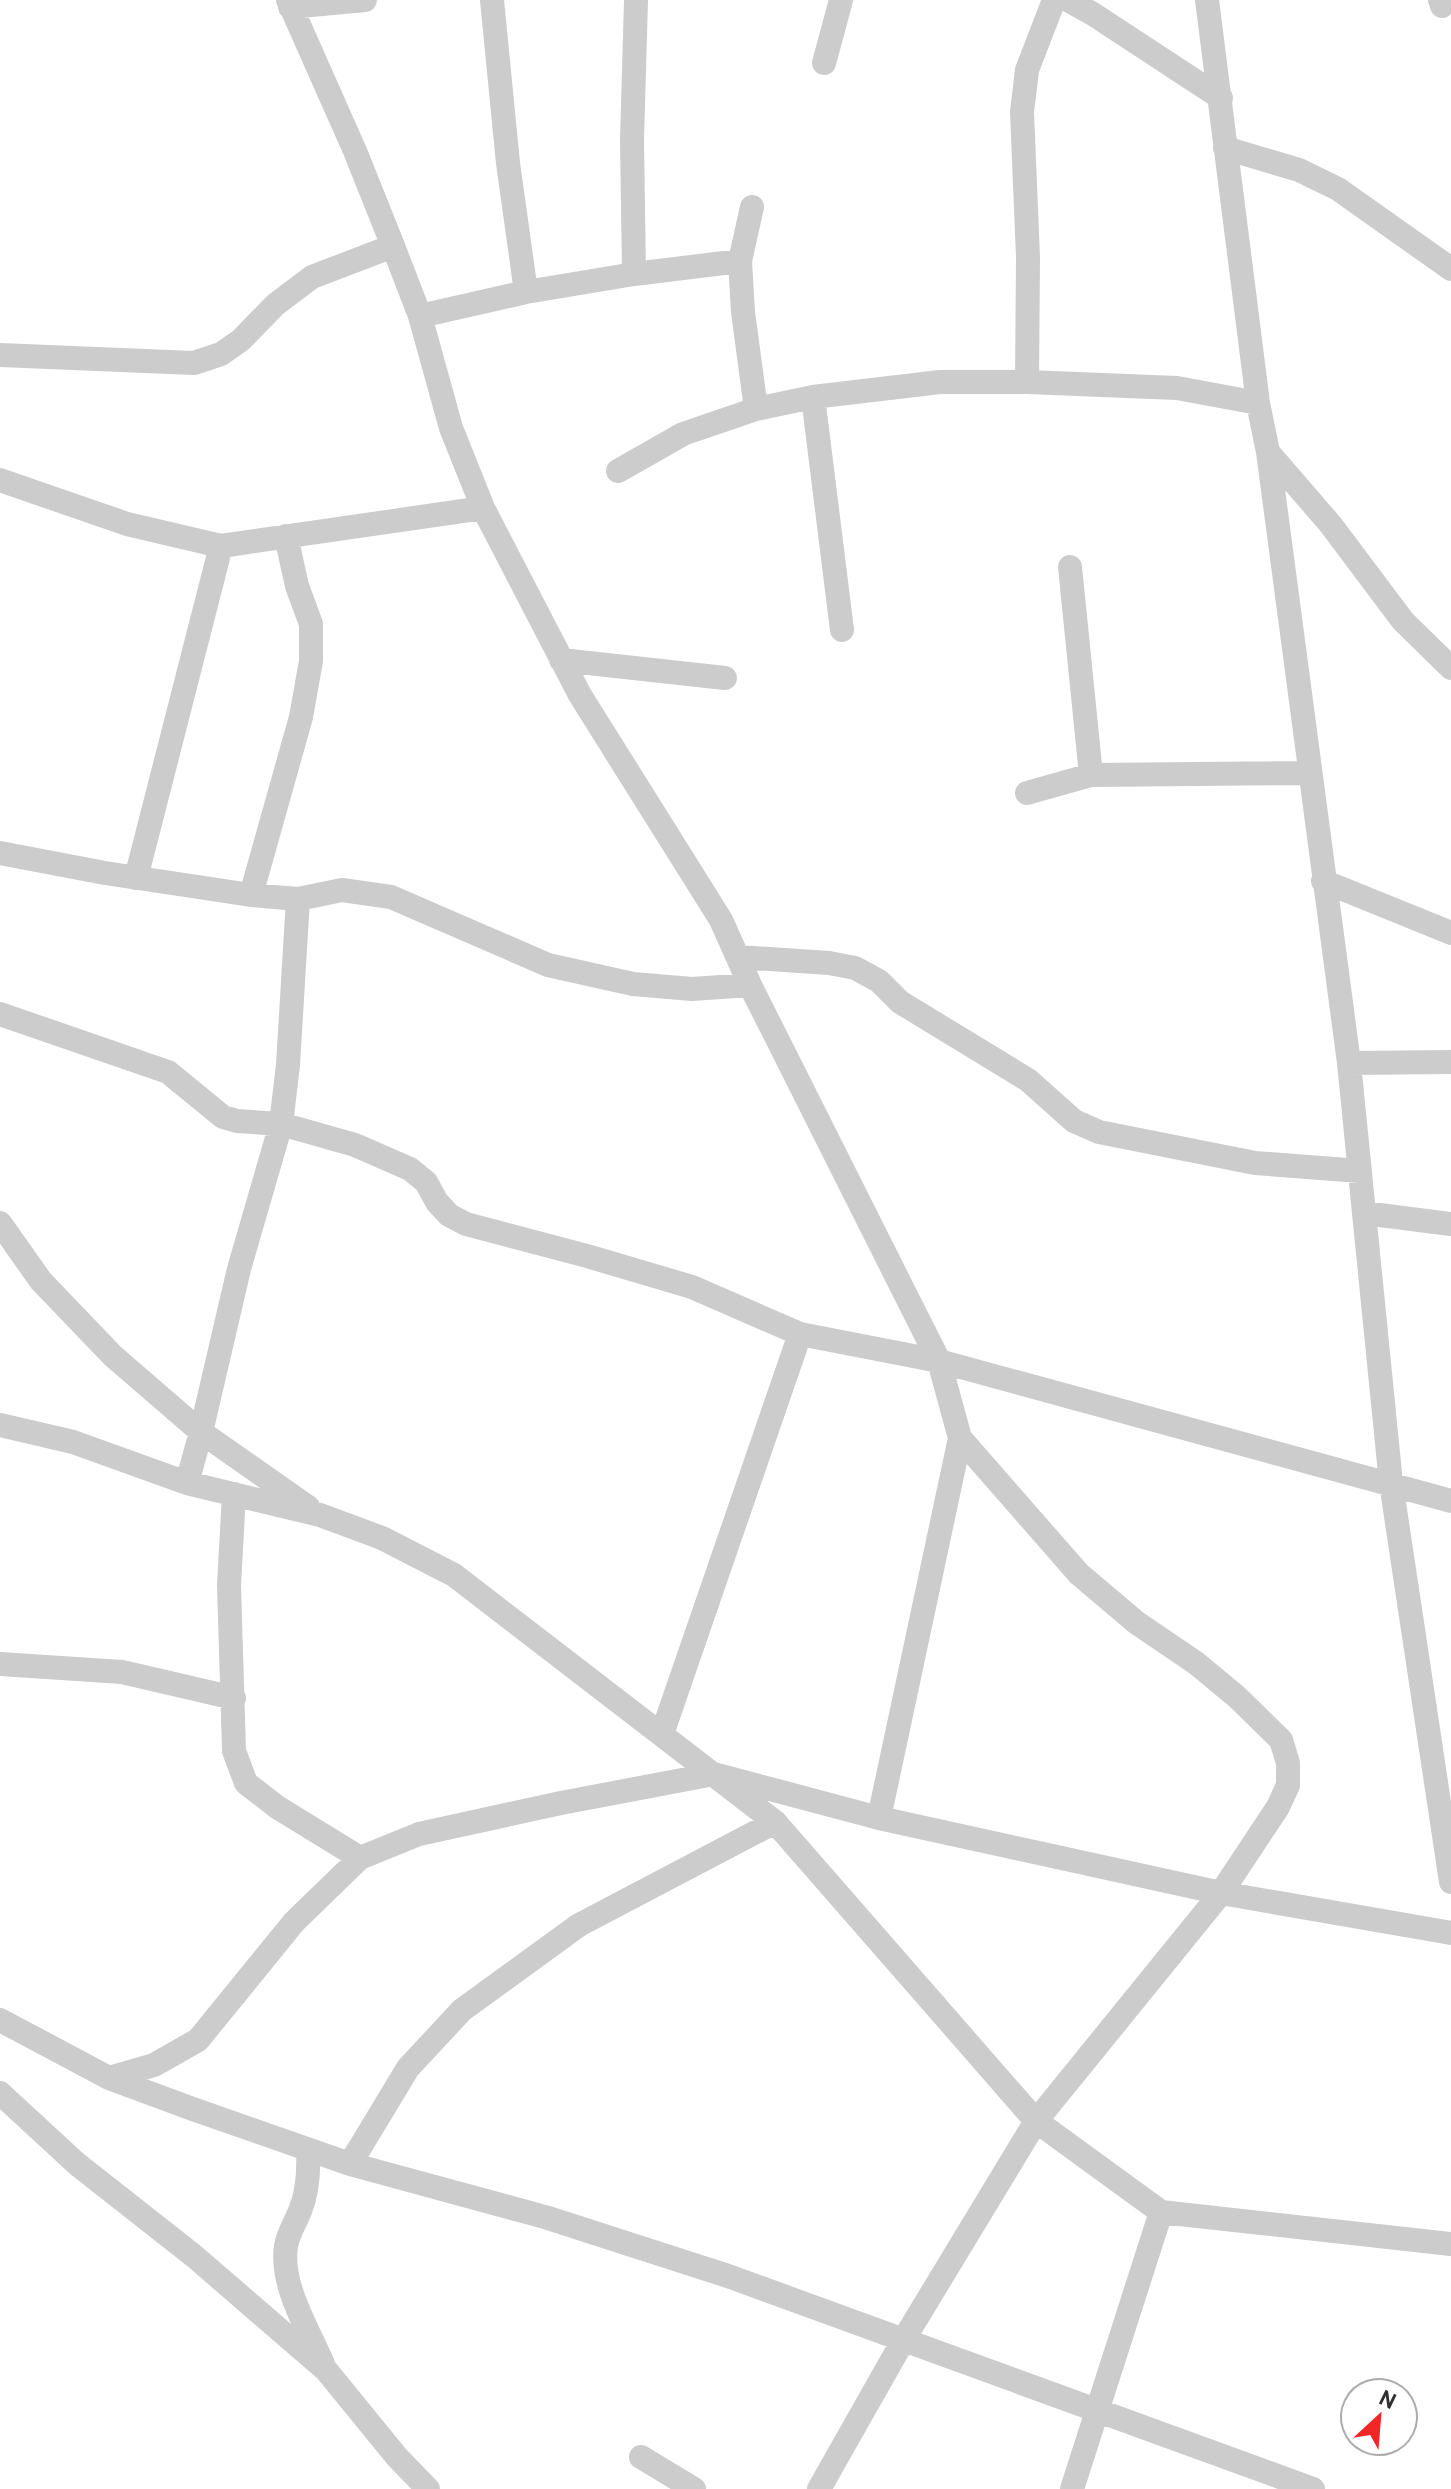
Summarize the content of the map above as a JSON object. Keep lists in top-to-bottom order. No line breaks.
{"north":"top right"}
